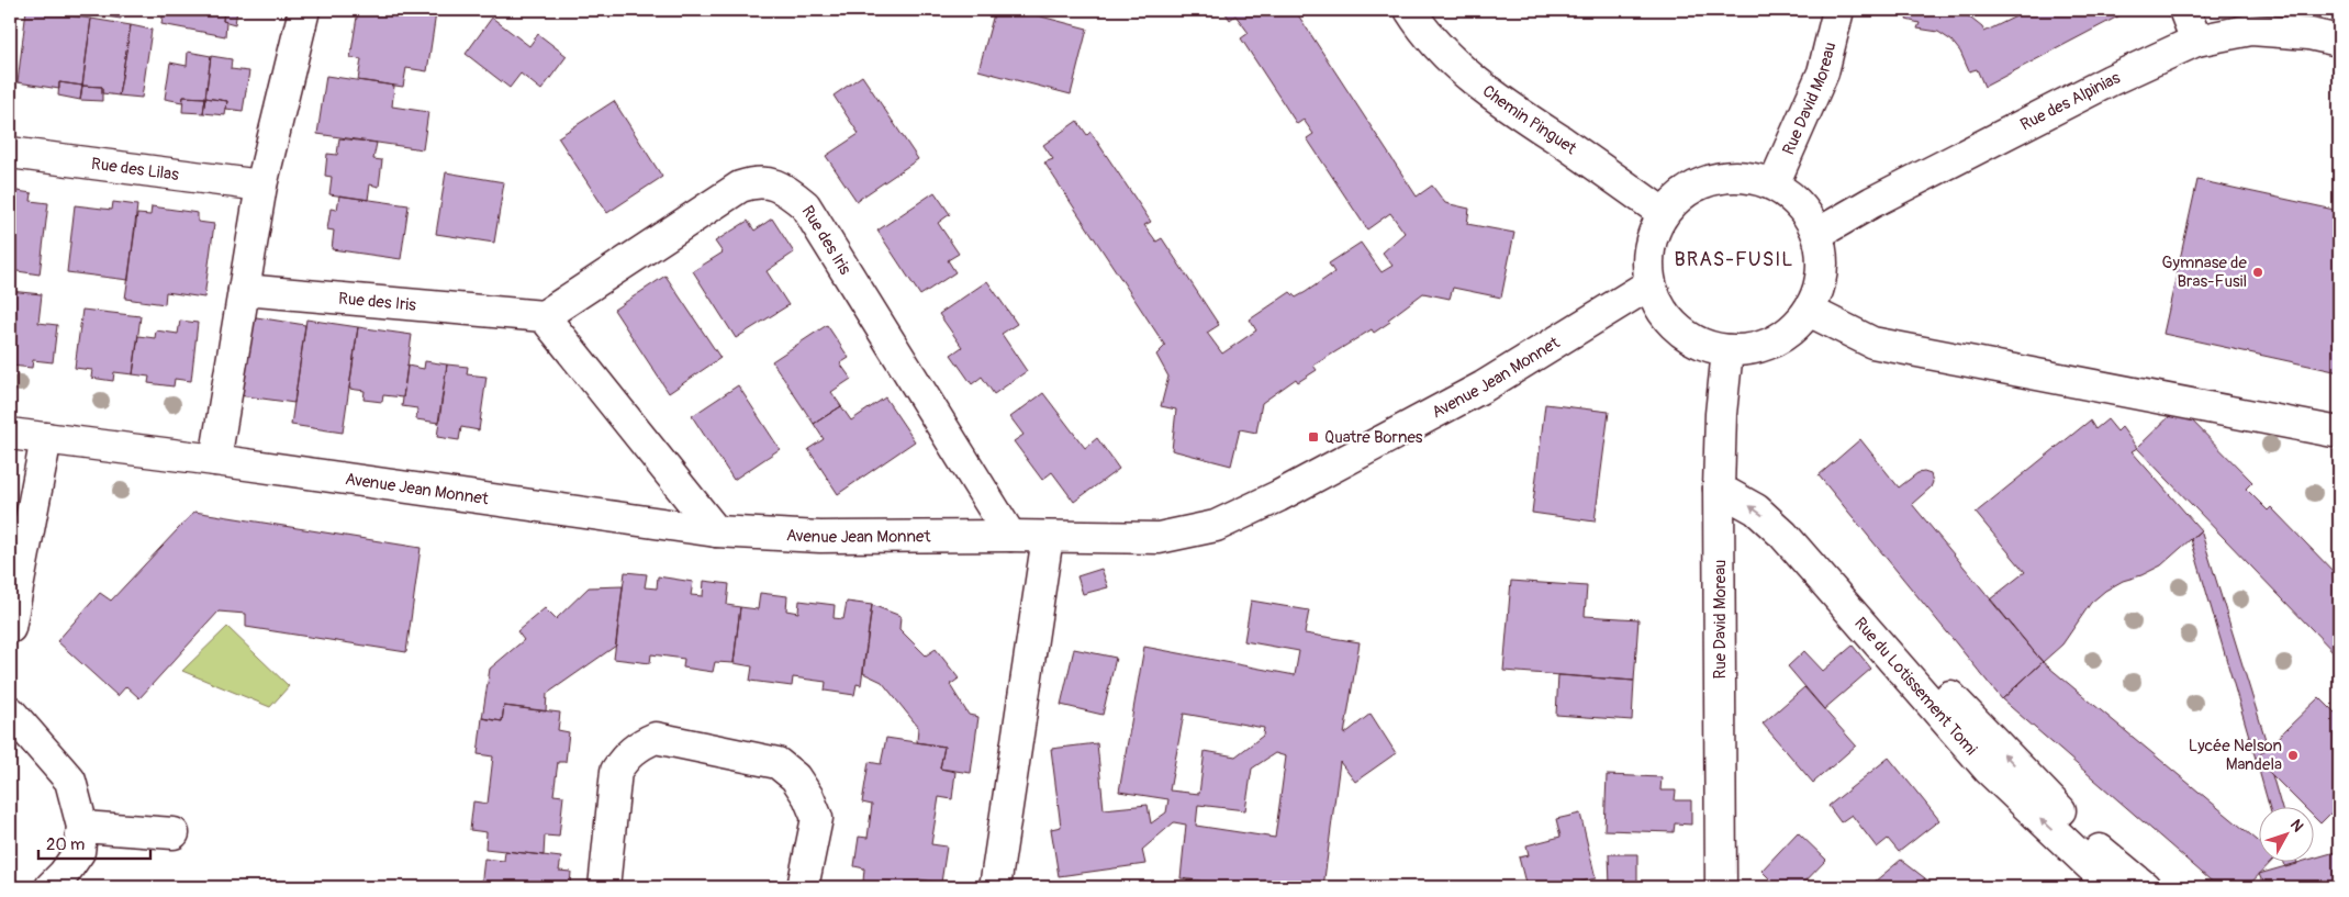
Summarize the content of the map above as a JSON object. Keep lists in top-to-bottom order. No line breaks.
{"streets":{"street":["Rue David Moreau","Rue des Alpinias","Chemin Pinguet","Rue des Lilas","Rue des Iris","Avenue Jean Monnet","Rue du Lotissement Tomi"]},"crossings":[["Rue David Moreau","Rue des Alpinias"],["Rue David Moreau","Chemin Pinguet"],["Rue David Moreau","Avenue Jean Monnet"],["Rue David Moreau","Rue du Lotissement Tomi"],["Rue des Alpinias","Chemin Pinguet"],["Rue des Alpinias","Avenue Jean Monnet"],["Chemin Pinguet","Avenue Jean Monnet"],["Rue des Iris","Avenue Jean Monnet"]],"districts":["BRAS-FUSIL"],"places":{"other":["Gymnase de Bras-Fusil","Lycée Nelson Mandela"],"transit":["Quatre Bornes"]},"scale_bar":"20 m","north":"top right"}
